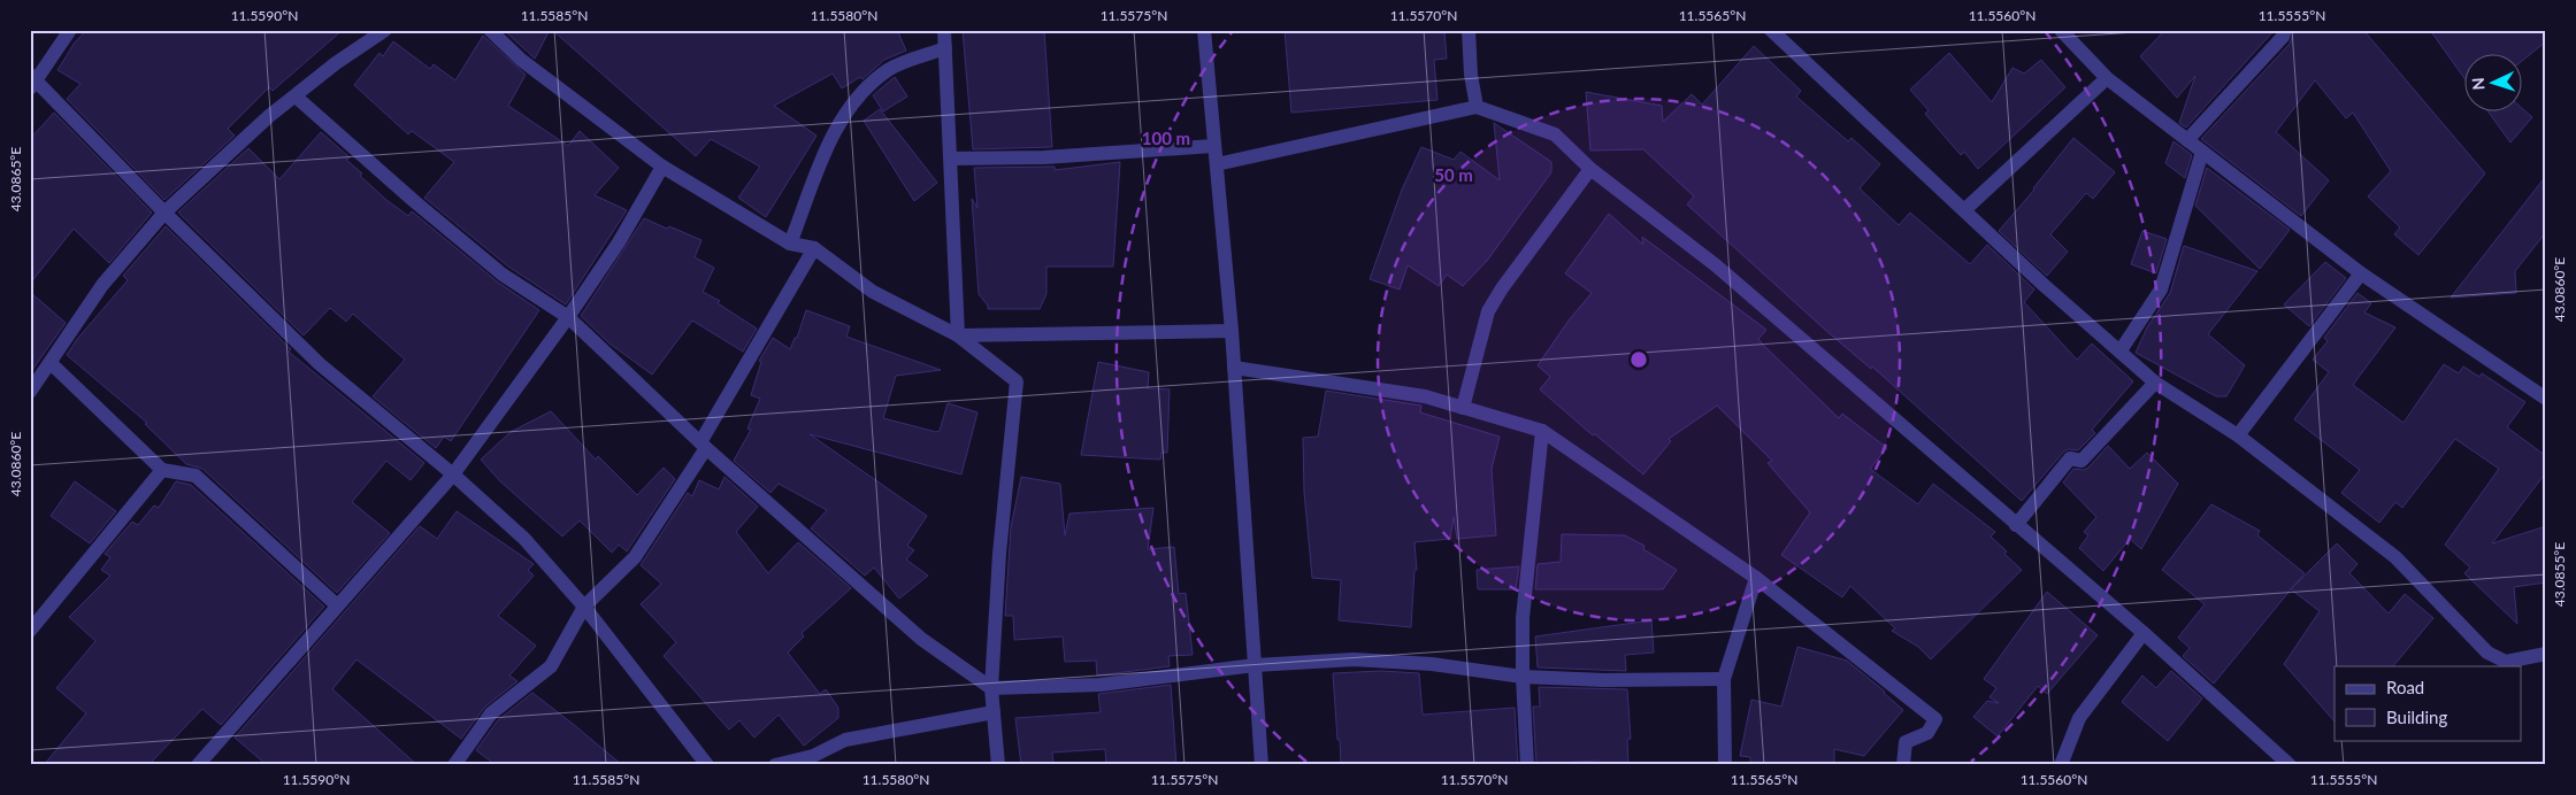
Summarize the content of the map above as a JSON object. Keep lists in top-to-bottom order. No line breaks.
{"legend":["Road","Building"],"north":"left","coordinates":["11.5590°N","11.5585°N","11.5580°N","11.5575°N","11.5570°N","11.5565°N","11.5560°N","11.5555°N","43.0865°E","43.0860°E","43.0855°E"],"rings":["100 m","50 m"]}
